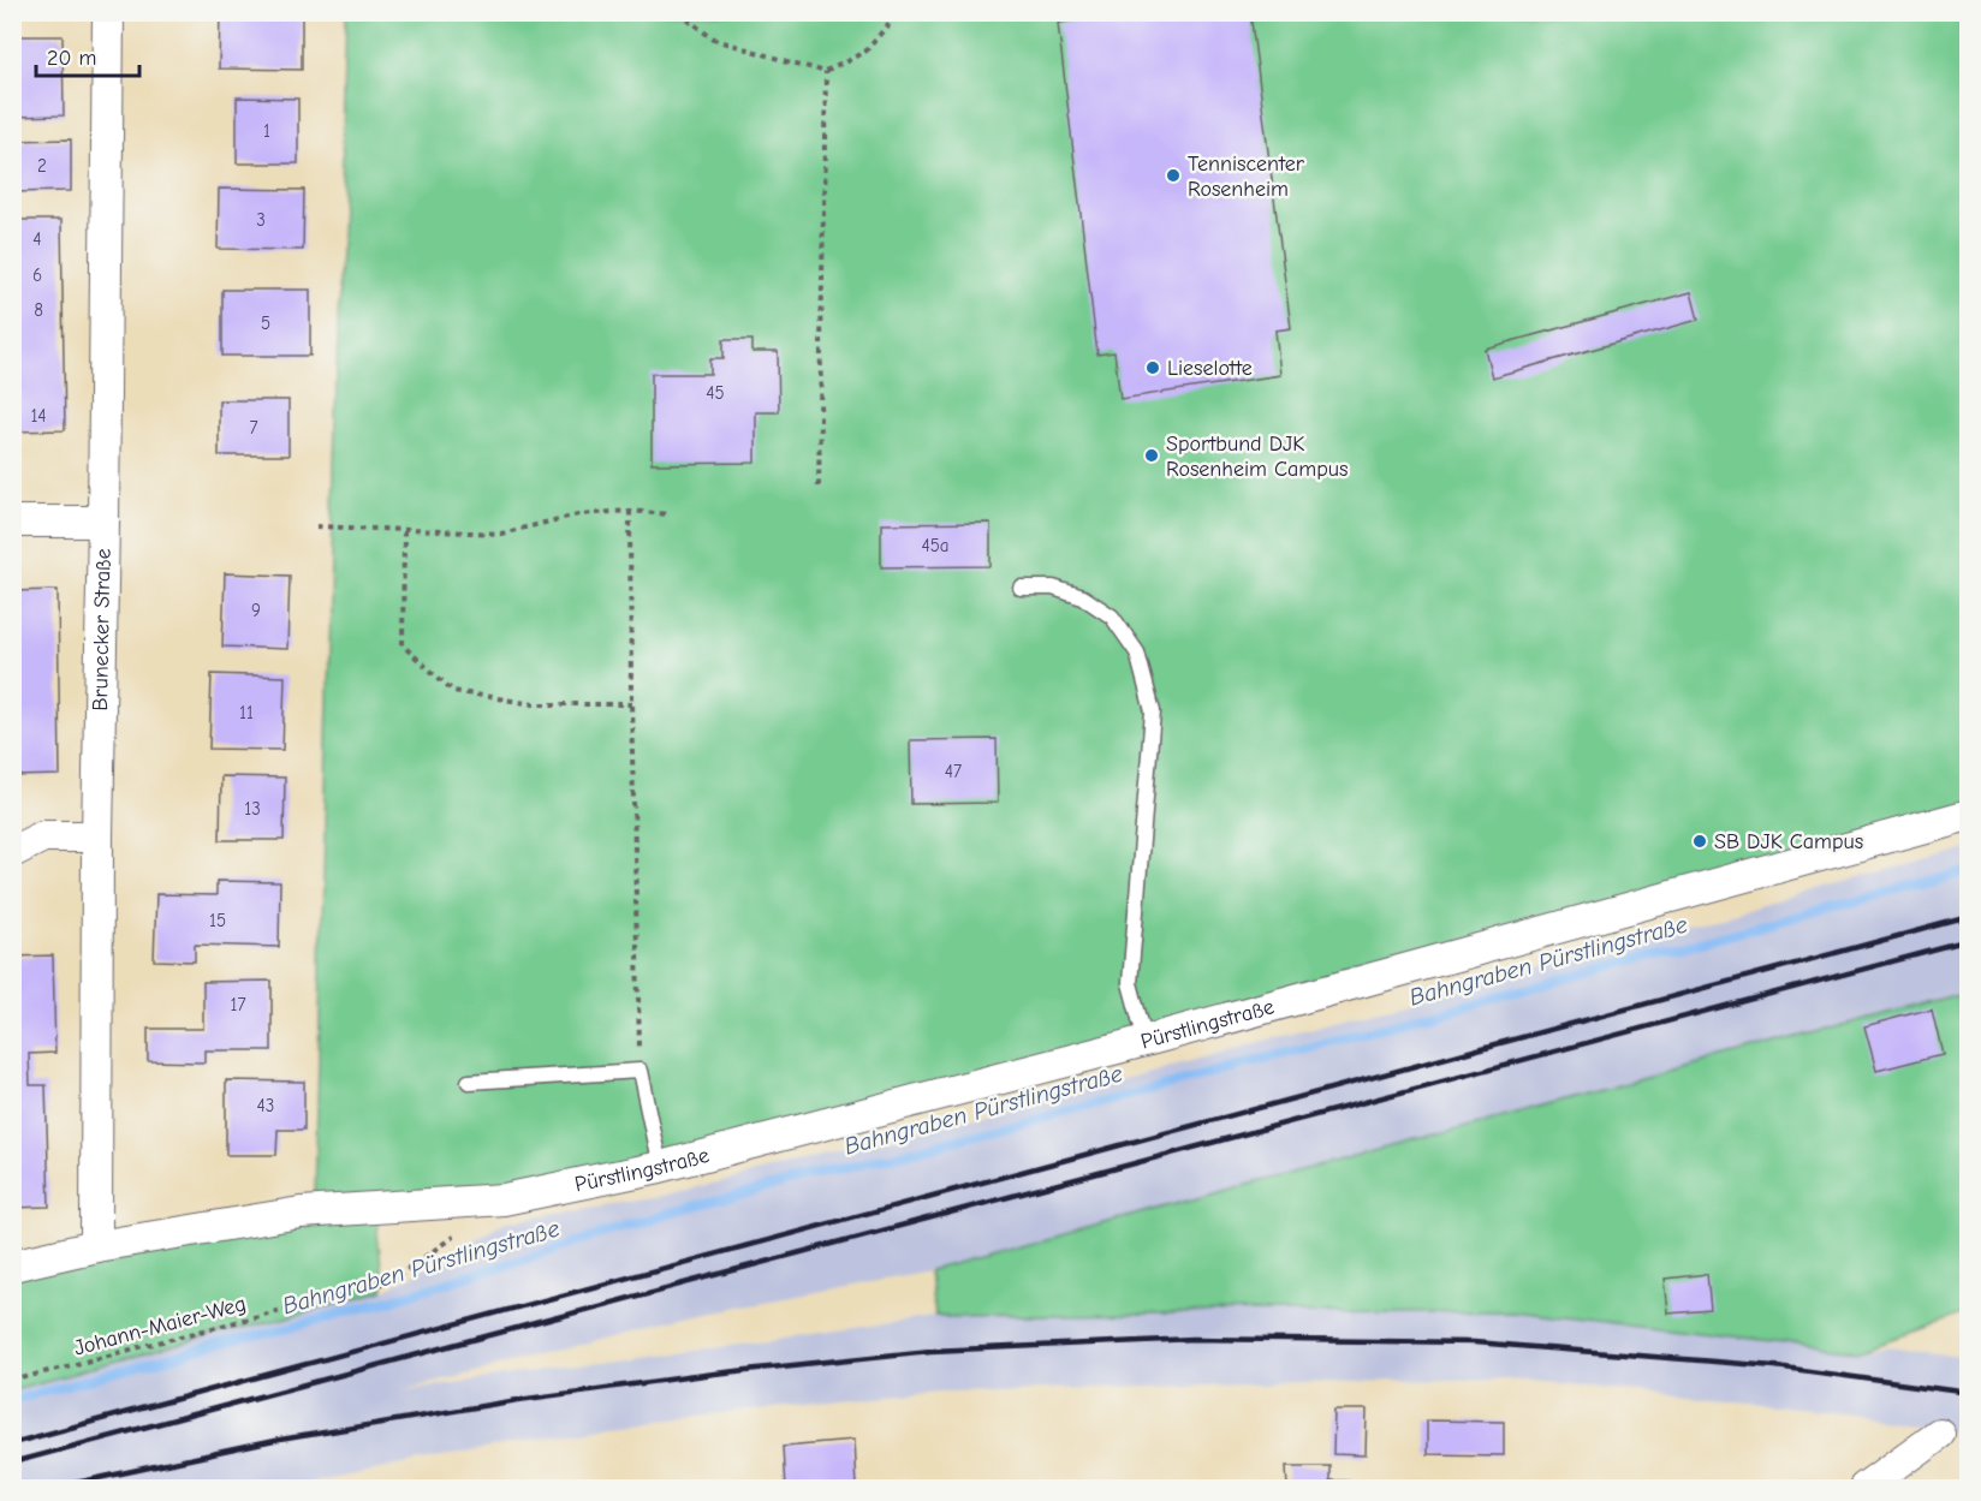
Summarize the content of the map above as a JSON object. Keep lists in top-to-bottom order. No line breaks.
{"streets":{"street":["Brunecker Straße","Pürstlingstraße"],"path":["Johann-Maier-Weg"]},"crossings":[["Brunecker Straße","Pürstlingstraße"]],"water":["Bahngraben Pürstlingstraße"],"places":["Tenniscenter Rosenheim","Lieselotte","Sportbund DJK Rosenheim Campus","SB DJK Campus"],"house_numbers":["1","2","3","4","6","8","5","45","14","7","45a","9","11","47","13","15","17","43"],"scale_bar":"20 m"}
